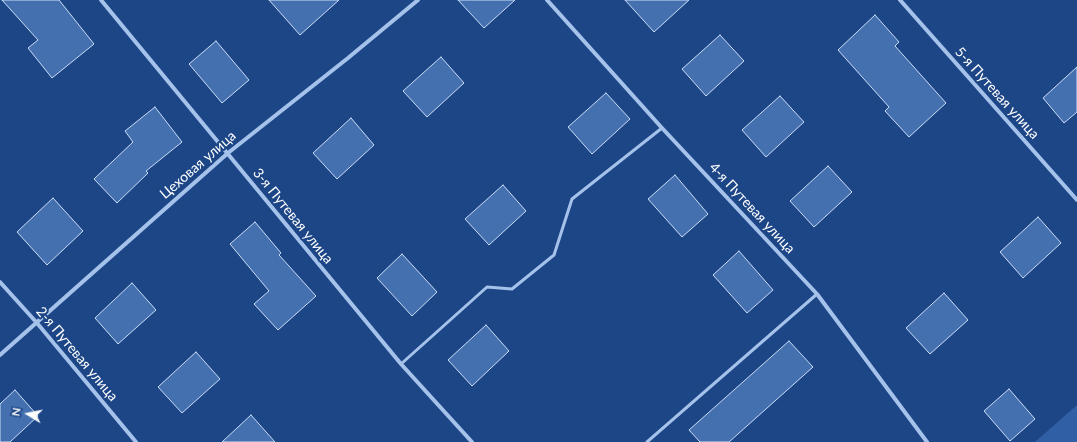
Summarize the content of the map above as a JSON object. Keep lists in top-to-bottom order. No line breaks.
{"streets":{"street":["5-я Путевая улица","Цеховая улица","4-я Путевая улица","3-я Путевая улица","2-я Путевая улица"]},"crossings":[["Цеховая улица","3-я Путевая улица"],["Цеховая улица","2-я Путевая улица"]],"north":"left"}
